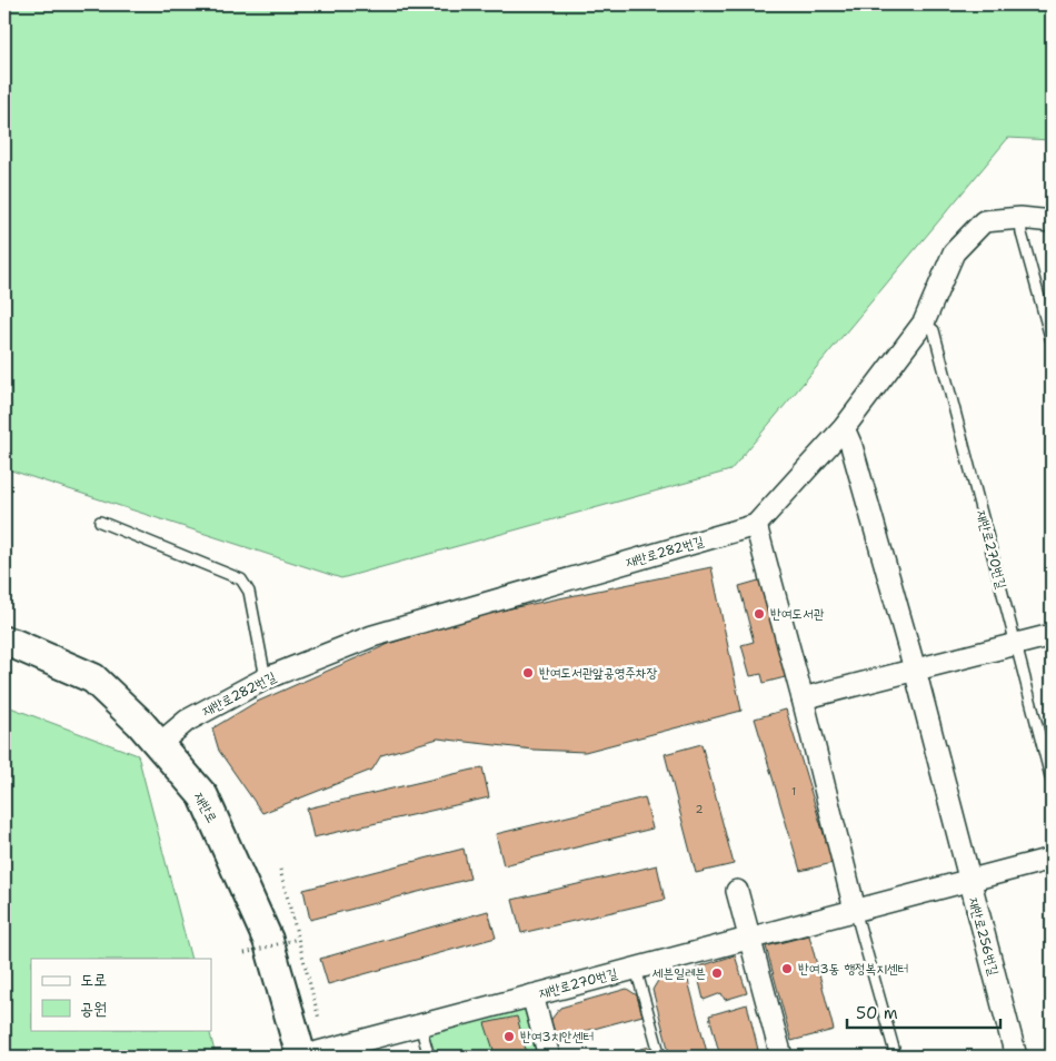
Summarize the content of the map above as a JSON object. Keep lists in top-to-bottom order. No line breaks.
{"streets":{"main road":["재반로"],"street":["재반로270번길","재반로282번길","재반로256번길"]},"crossings":[["재반로270번길","재반로"],["재반로270번길","재반로256번길"],["재반로282번길","재반로"]],"places":["반여도서관","반여도서관앞공영주차장","반여3동 행정복지센터","세븐일레븐","반여3치안센터"],"house_numbers":["1","2"],"legend":["도로","공원"],"scale_bar":"50 m"}
